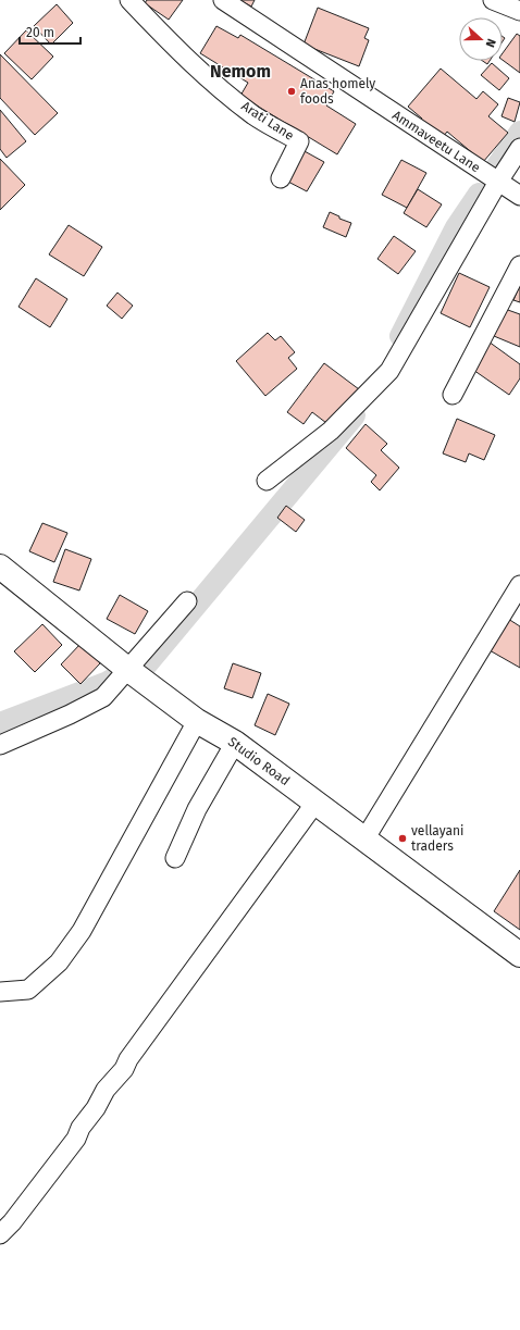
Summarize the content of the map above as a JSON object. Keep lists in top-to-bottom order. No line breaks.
{"streets":{"street":["Arati Lane","Ammaveetu Lane","Studio Road"]},"districts":["Nemom"],"places":["Anas homely foods","vellayani traders"],"scale_bar":"20 m","north":"right"}
